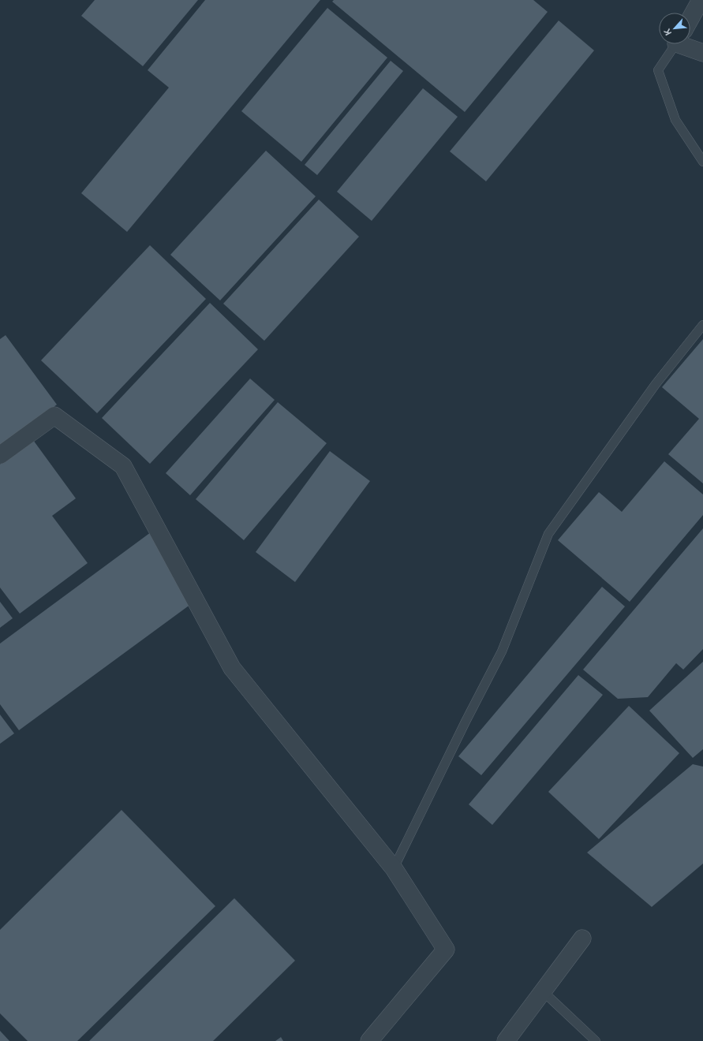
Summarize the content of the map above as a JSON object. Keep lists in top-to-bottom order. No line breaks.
{"north":"bottom left"}
